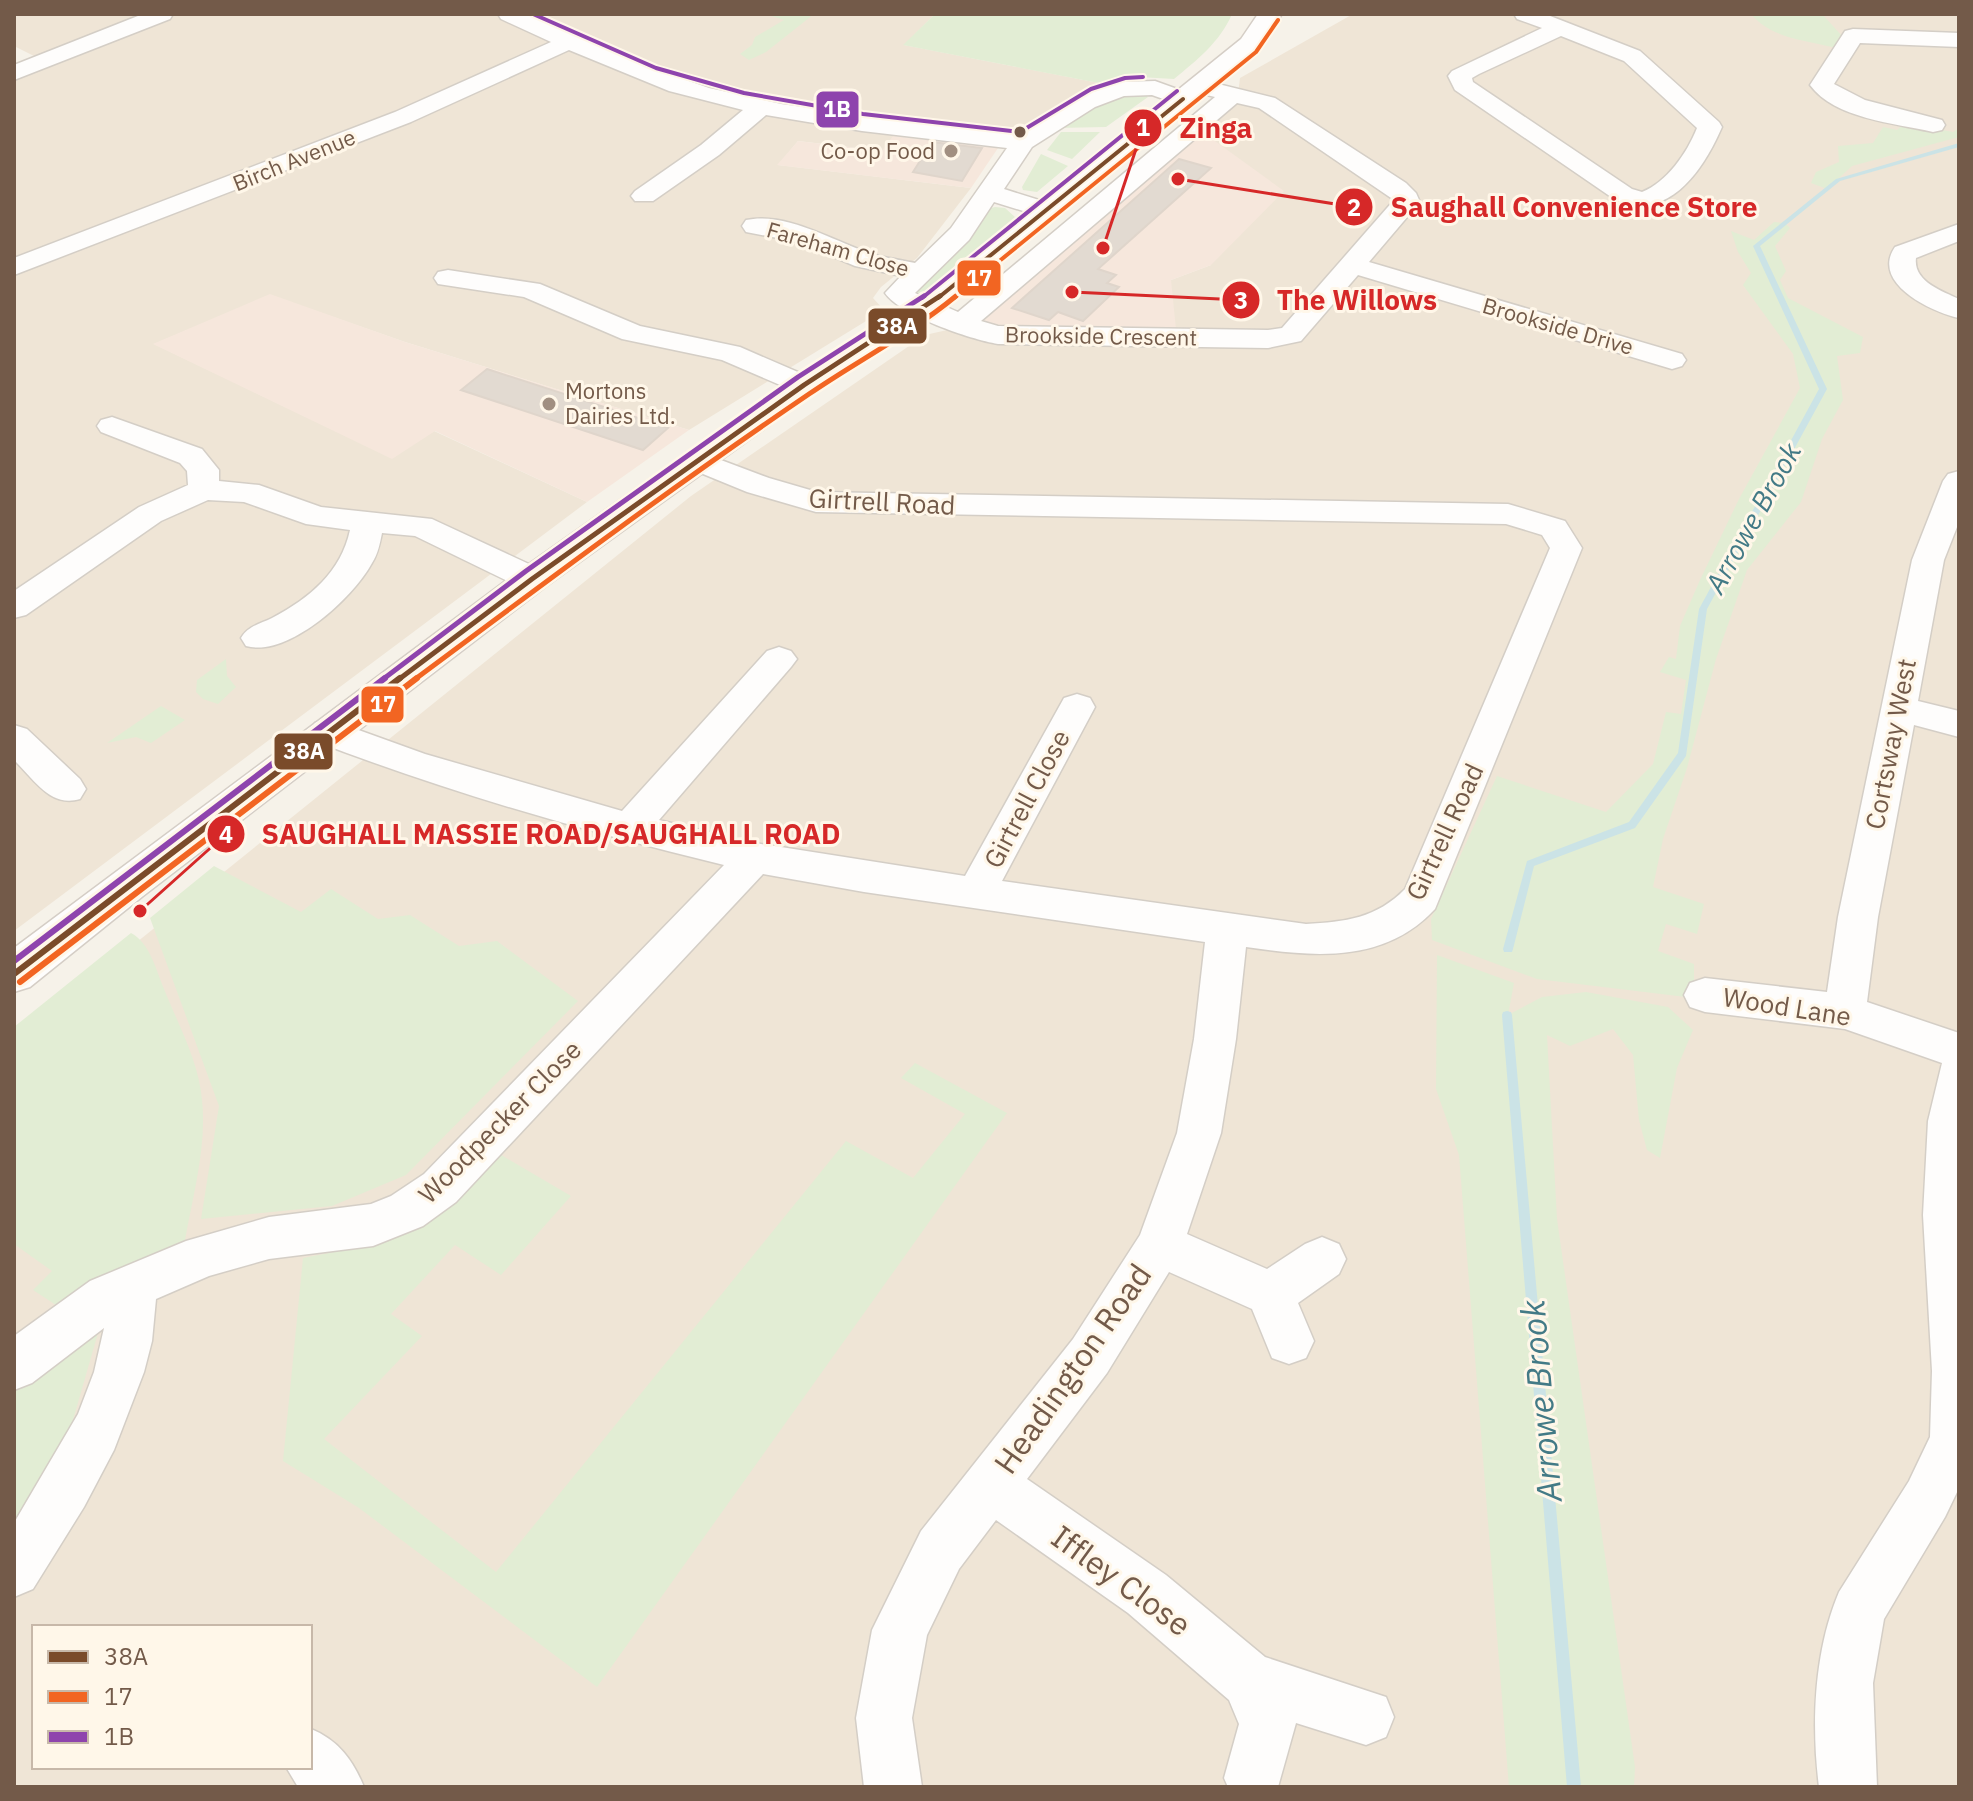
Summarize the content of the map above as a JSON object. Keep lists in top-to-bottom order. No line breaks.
{"streets":{"street":["Birch Avenue","Fareham Close","Brookside Drive","Brookside Crescent","Girtrell Road","Cortsway West","Girtrell Close","Wood Lane","Woodpecker Close","Headington Road","Iffley Close"]},"crossings":[["Fareham Close","Brookside Crescent"],["Brookside Drive","Brookside Crescent"],["Girtrell Road","Girtrell Close"],["Girtrell Road","Woodpecker Close"],["Girtrell Road","Headington Road"],["Cortsway West","Wood Lane"],["Headington Road","Iffley Close"]],"water":["Arrowe Brook"],"places":["Co-op Food","Saughall Convenience Store","Zinga","The Willows","Mortons Dairies Ltd.","SAUGHALL MASSIE ROAD/SAUGHALL ROAD"],"lines":["transit line 1B","transit line 17","transit line 38A"],"legend":["38A","17","1B"]}
